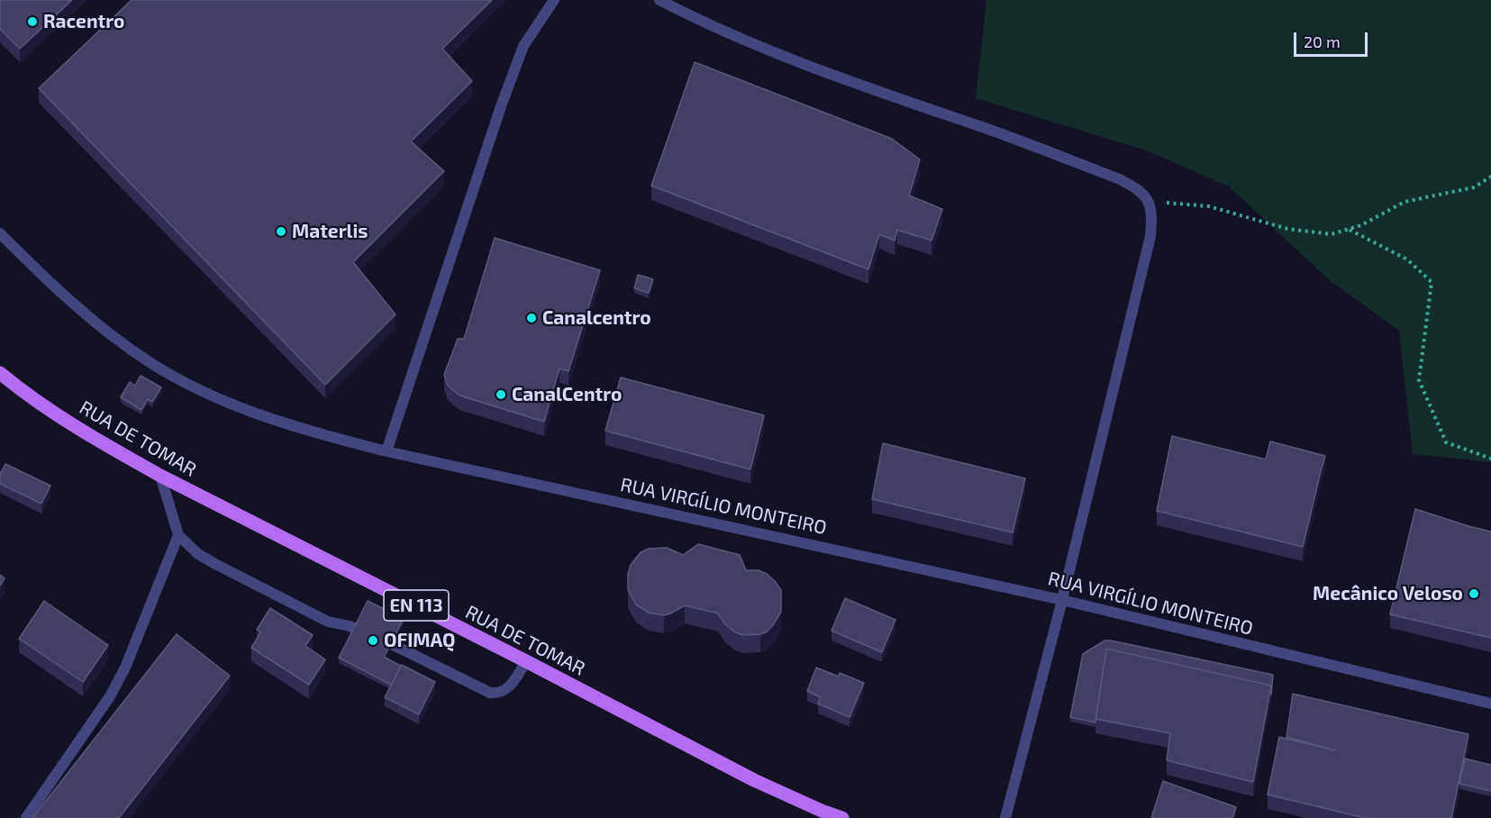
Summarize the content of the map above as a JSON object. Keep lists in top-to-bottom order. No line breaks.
{"streets":{"main road":["RUA DE TOMAR","EN 113"],"street":["RUA VIRGÍLIO MONTEIRO"]},"places":["Racentro","Materlis","Canalcentro","CanalCentro","Mecânico Veloso","OFIMAQ"],"scale_bar":"20 m"}
